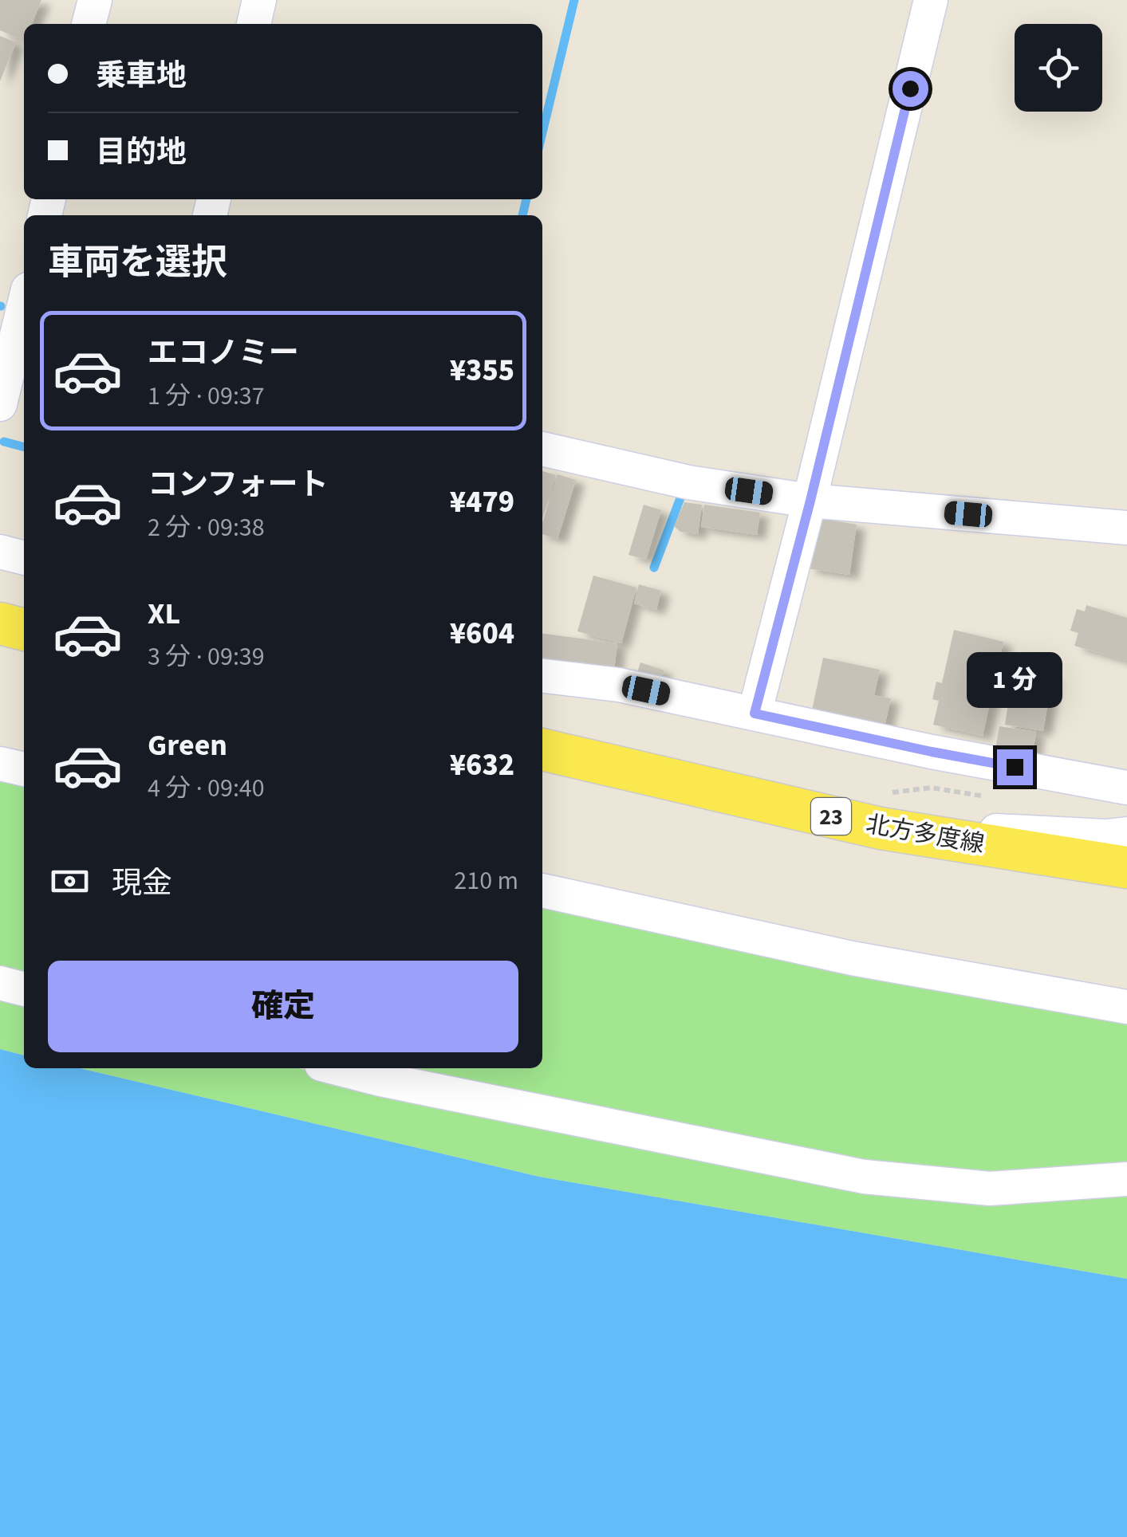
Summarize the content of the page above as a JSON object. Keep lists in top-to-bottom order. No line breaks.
{"streets":{"main road":["23","北方多度線"]},"page":{"banner":["乗車地","目的地"],"heading":"車両を選択","list":[{"name":"エコノミー","note":"1 分 · 09:37","value":"¥355"},{"name":"コンフォート","note":"2 分 · 09:38","value":"¥479"},{"name":"XL","note":"3 分 · 09:39","value":"¥604"},{"name":"Green","note":"4 分 · 09:40","value":"¥632"}],"bubble":"1 分","pay":["現金","210 m"],"buttons":"確定"}}
